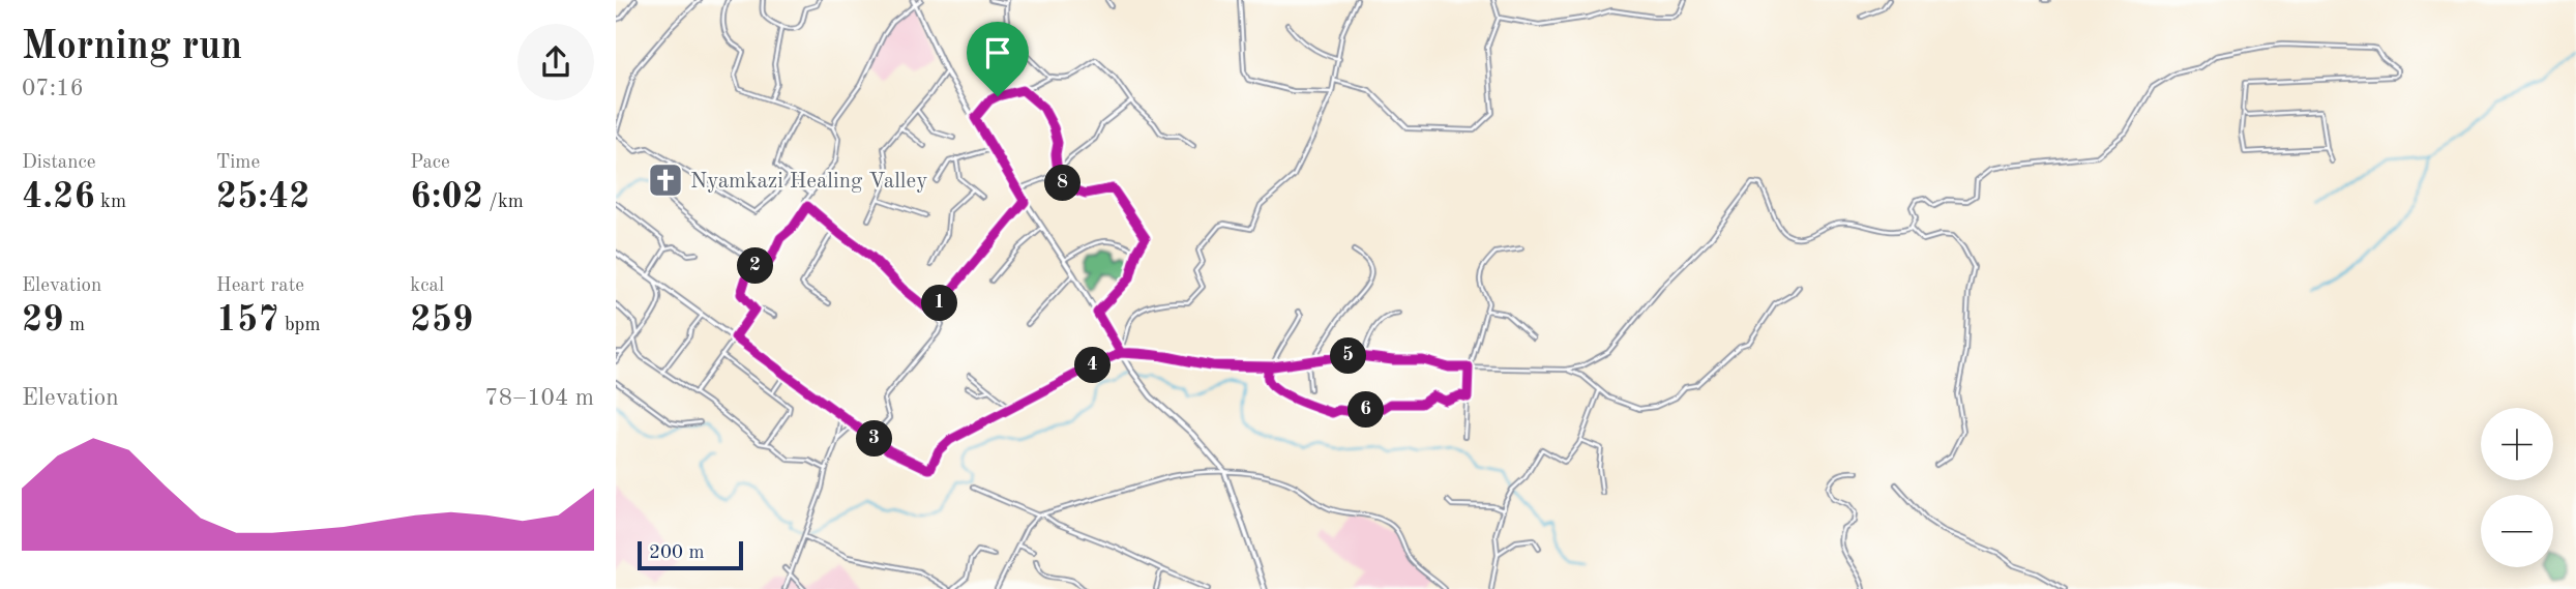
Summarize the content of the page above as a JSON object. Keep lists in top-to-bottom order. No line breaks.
{"places":{"church":["Nyamkazi Healing Valley"]},"scale_bar":"200 m","page":{"heading":["Morning run","07:16"],"stats":[["Distance","4.26 km"],["Time","25:42"],["Pace","6:02 /km"],["Elevation","29 m"],["Heart rate","157 bpm"],["kcal","259"]],"pins":["8","2","1","5","4","6","3"],"chart":["Elevation","78–104 m"],"map_buttons":["+","−"],"scale":"200 m"}}
